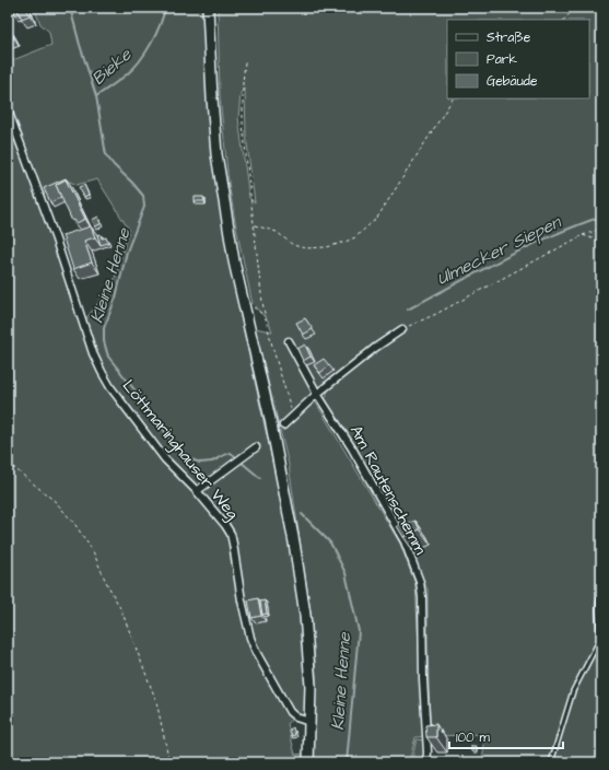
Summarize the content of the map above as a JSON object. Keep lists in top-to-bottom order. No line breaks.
{"streets":{"street":["Löttmaringhauser Weg","Am Rautenschemm"]},"water":["Bieke","Ulmecker Siepen","Kleine Henne"],"legend":["Straße","Park","Gebäude"],"scale_bar":"100 m"}
